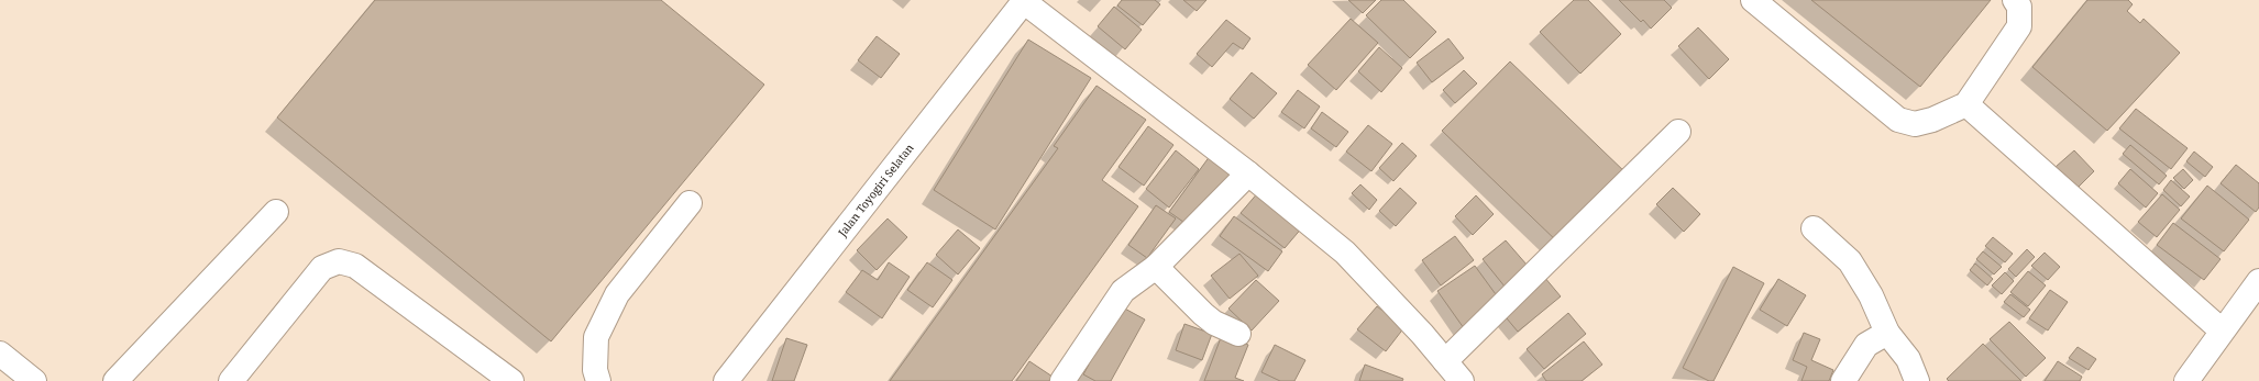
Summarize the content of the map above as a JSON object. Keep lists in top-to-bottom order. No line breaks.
{"streets":{"street":["Jalan Toyogiri Selatan"]}}
